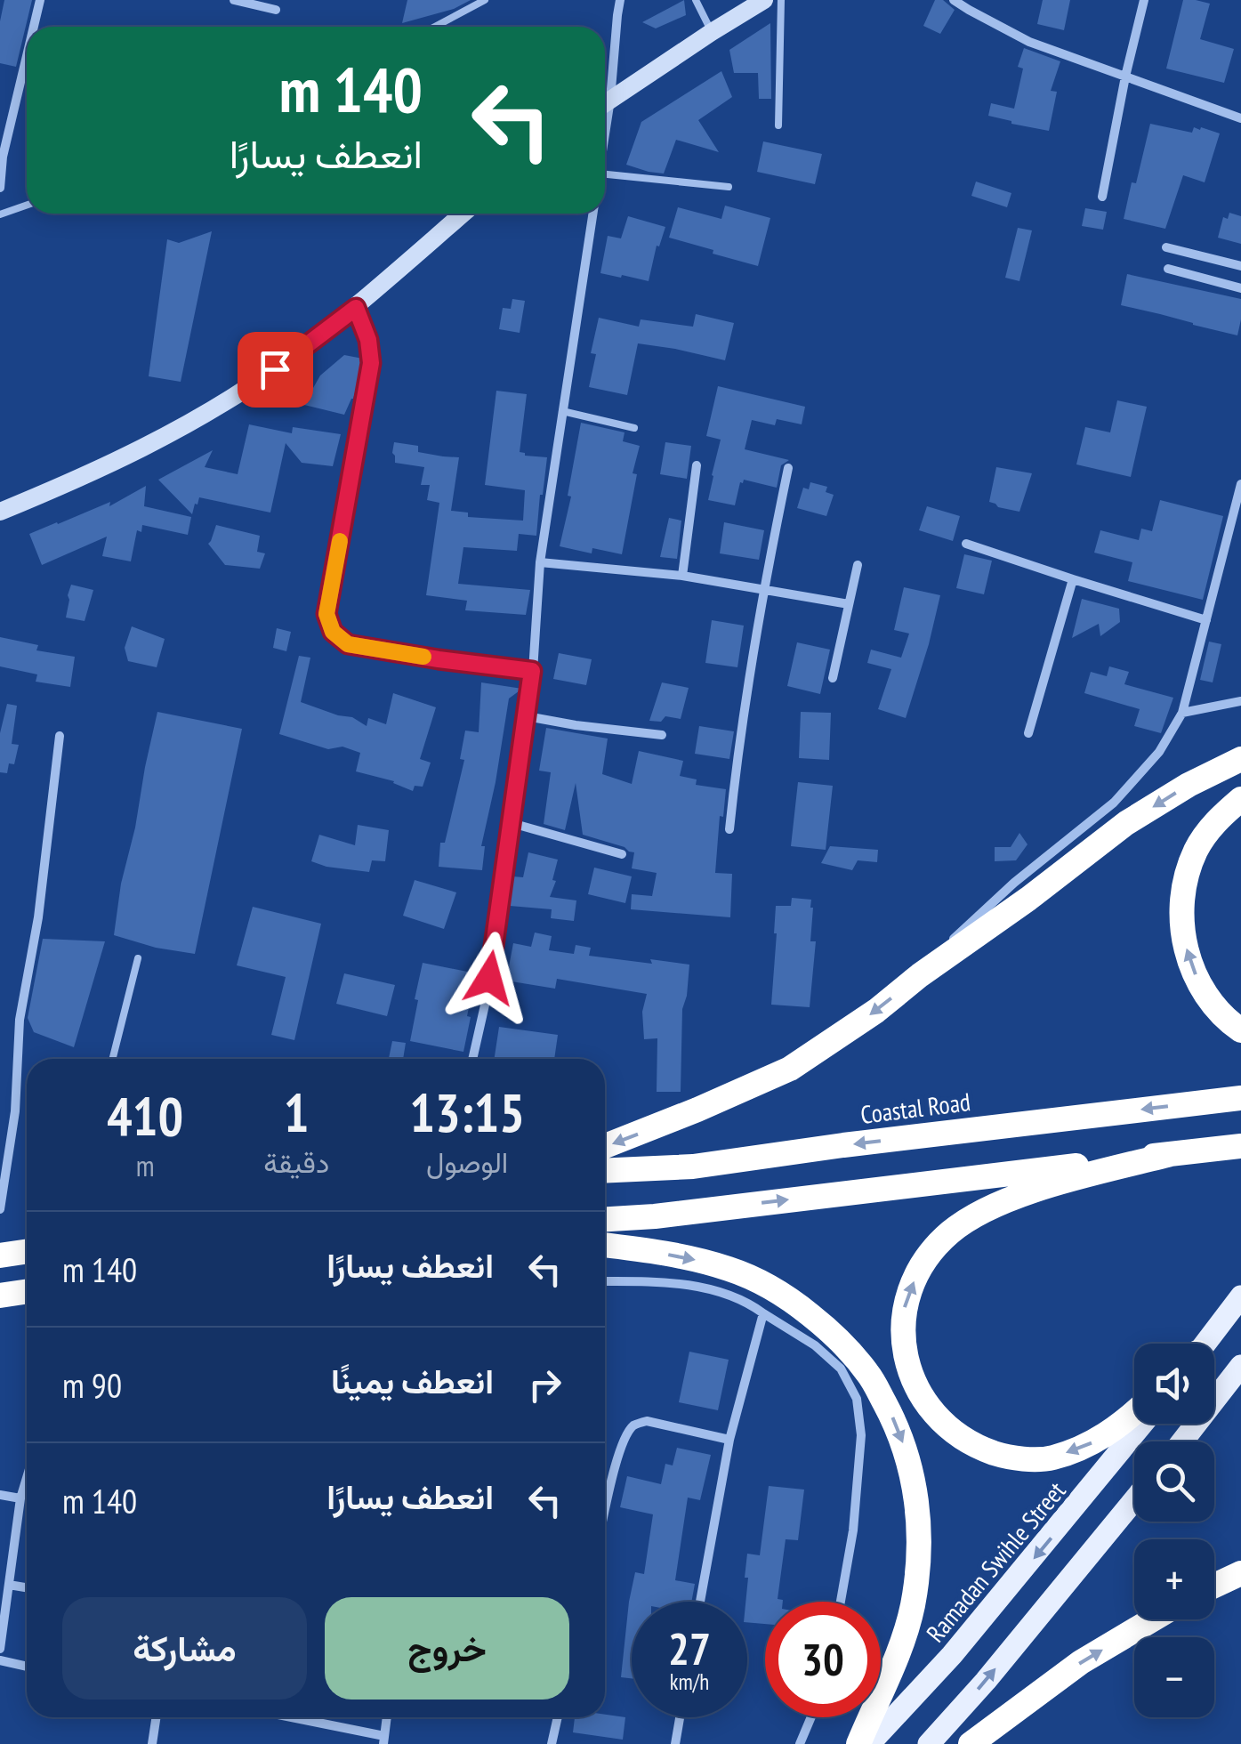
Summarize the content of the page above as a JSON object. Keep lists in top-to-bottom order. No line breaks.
{"streets":{"highway":["Coastal Road"],"main road":["Ramadan Swihle Street"]},"page":{"turn":["140 m","انعطف يسارًا"],"eta":["13:15","الوصول","1","دقيقة","410","m"],"list":[{"name":"انعطف يسارًا","value":"140 m"},{"name":"انعطف يمينًا","value":"90 m"},{"name":"انعطف يسارًا","value":"140 m"}],"map_buttons":["+","−"],"buttons":["خروج","مشاركة"],"speed":"27 km/h","limit":"30"}}
